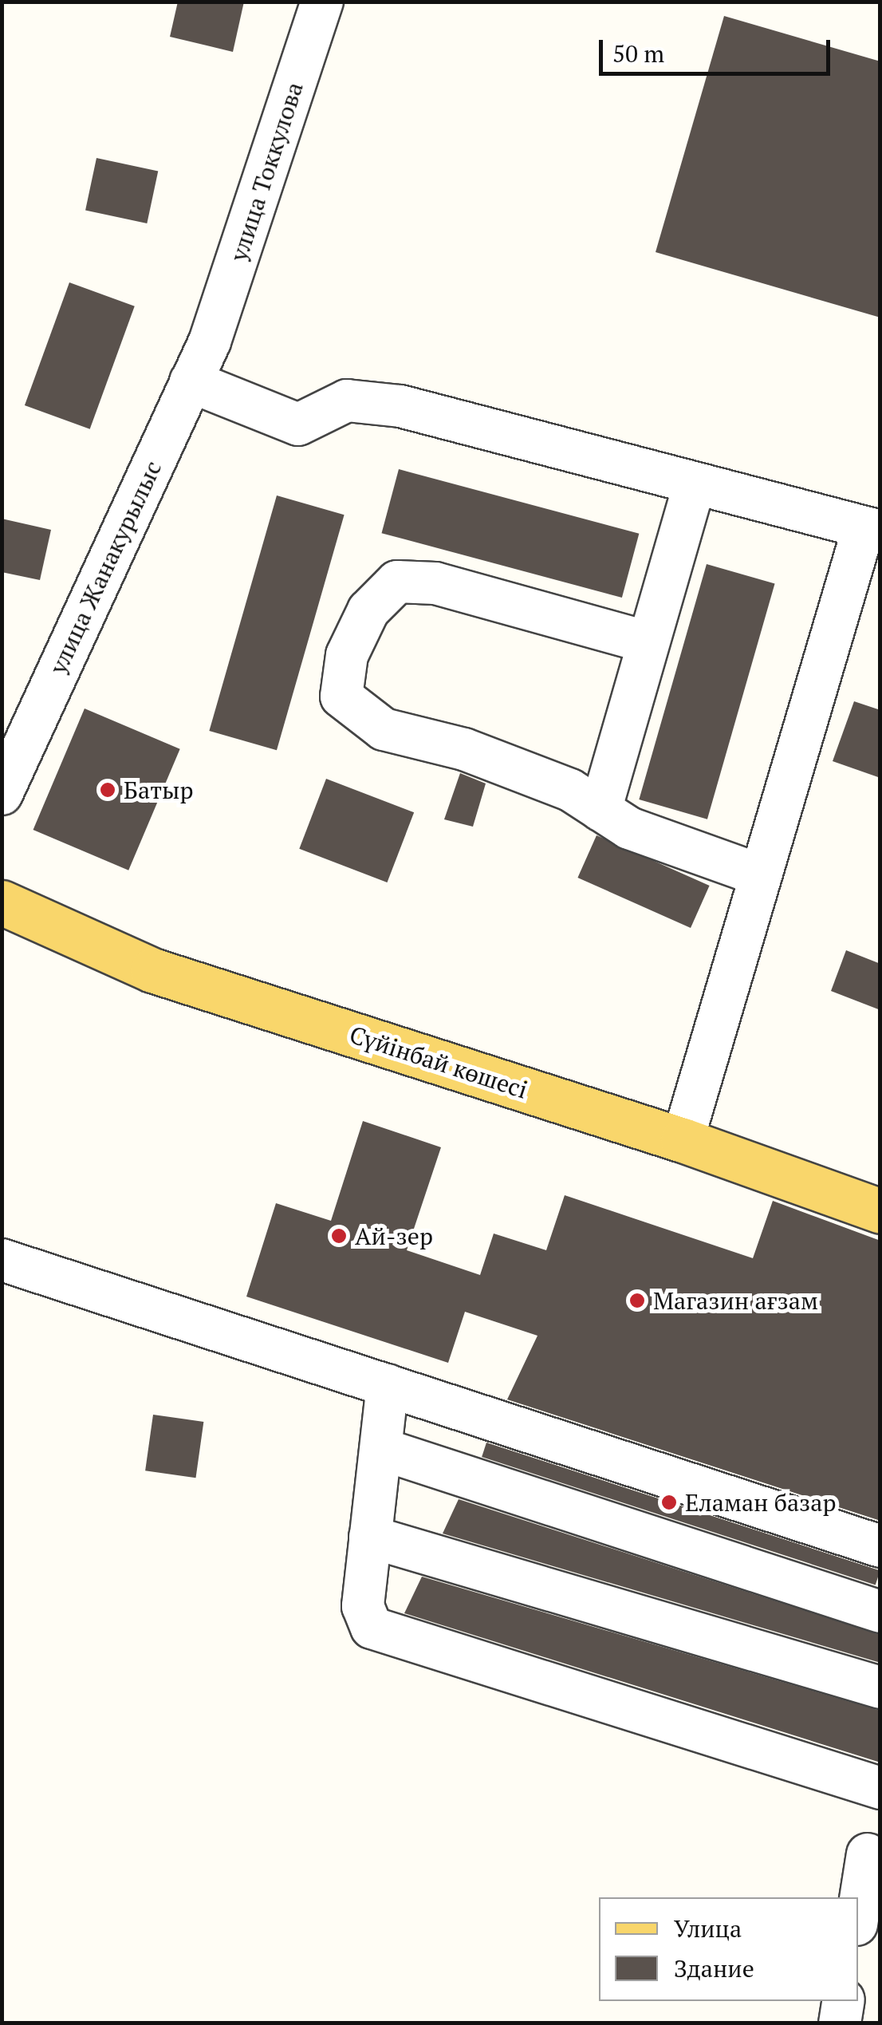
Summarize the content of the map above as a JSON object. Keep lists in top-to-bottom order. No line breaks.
{"streets":{"main road":["Сүйінбай көшесі"],"street":["улица Токкулова","улица Жанакурылыс"]},"crossings":[["улица Токкулова","улица Жанакурылыс"]],"places":["Батыр","Ай-зер","Магазин ағзам","Еламан базар"],"legend":["Улица","Здание"],"scale_bar":"50 m"}
